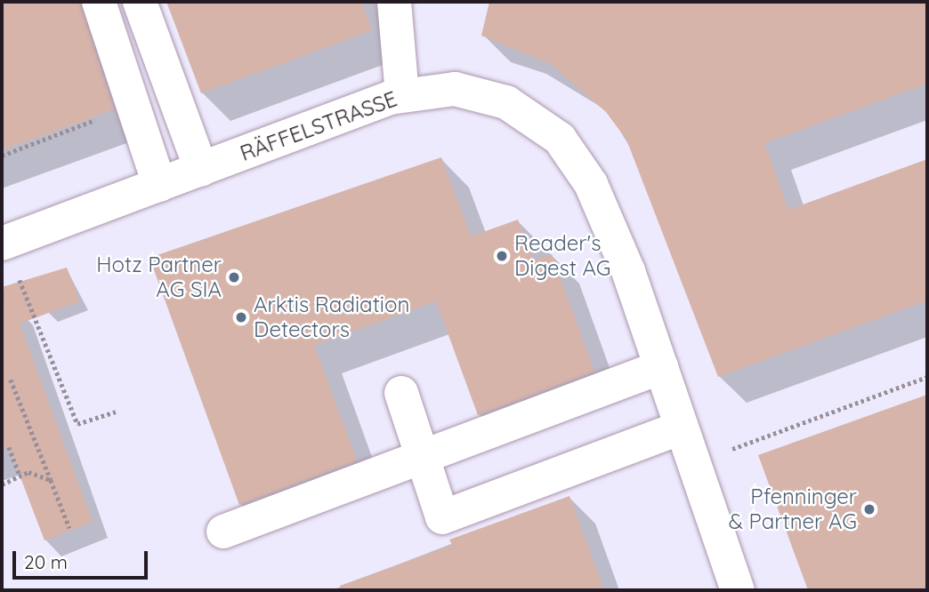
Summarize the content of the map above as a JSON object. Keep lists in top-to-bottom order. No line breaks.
{"streets":{"street":["RÄFFELSTRASSE"]},"places":["Reader's Digest AG","Hotz Partner AG SIA","Arktis Radiation Detectors","Pfenninger & Partner AG"],"scale_bar":"20 m"}
